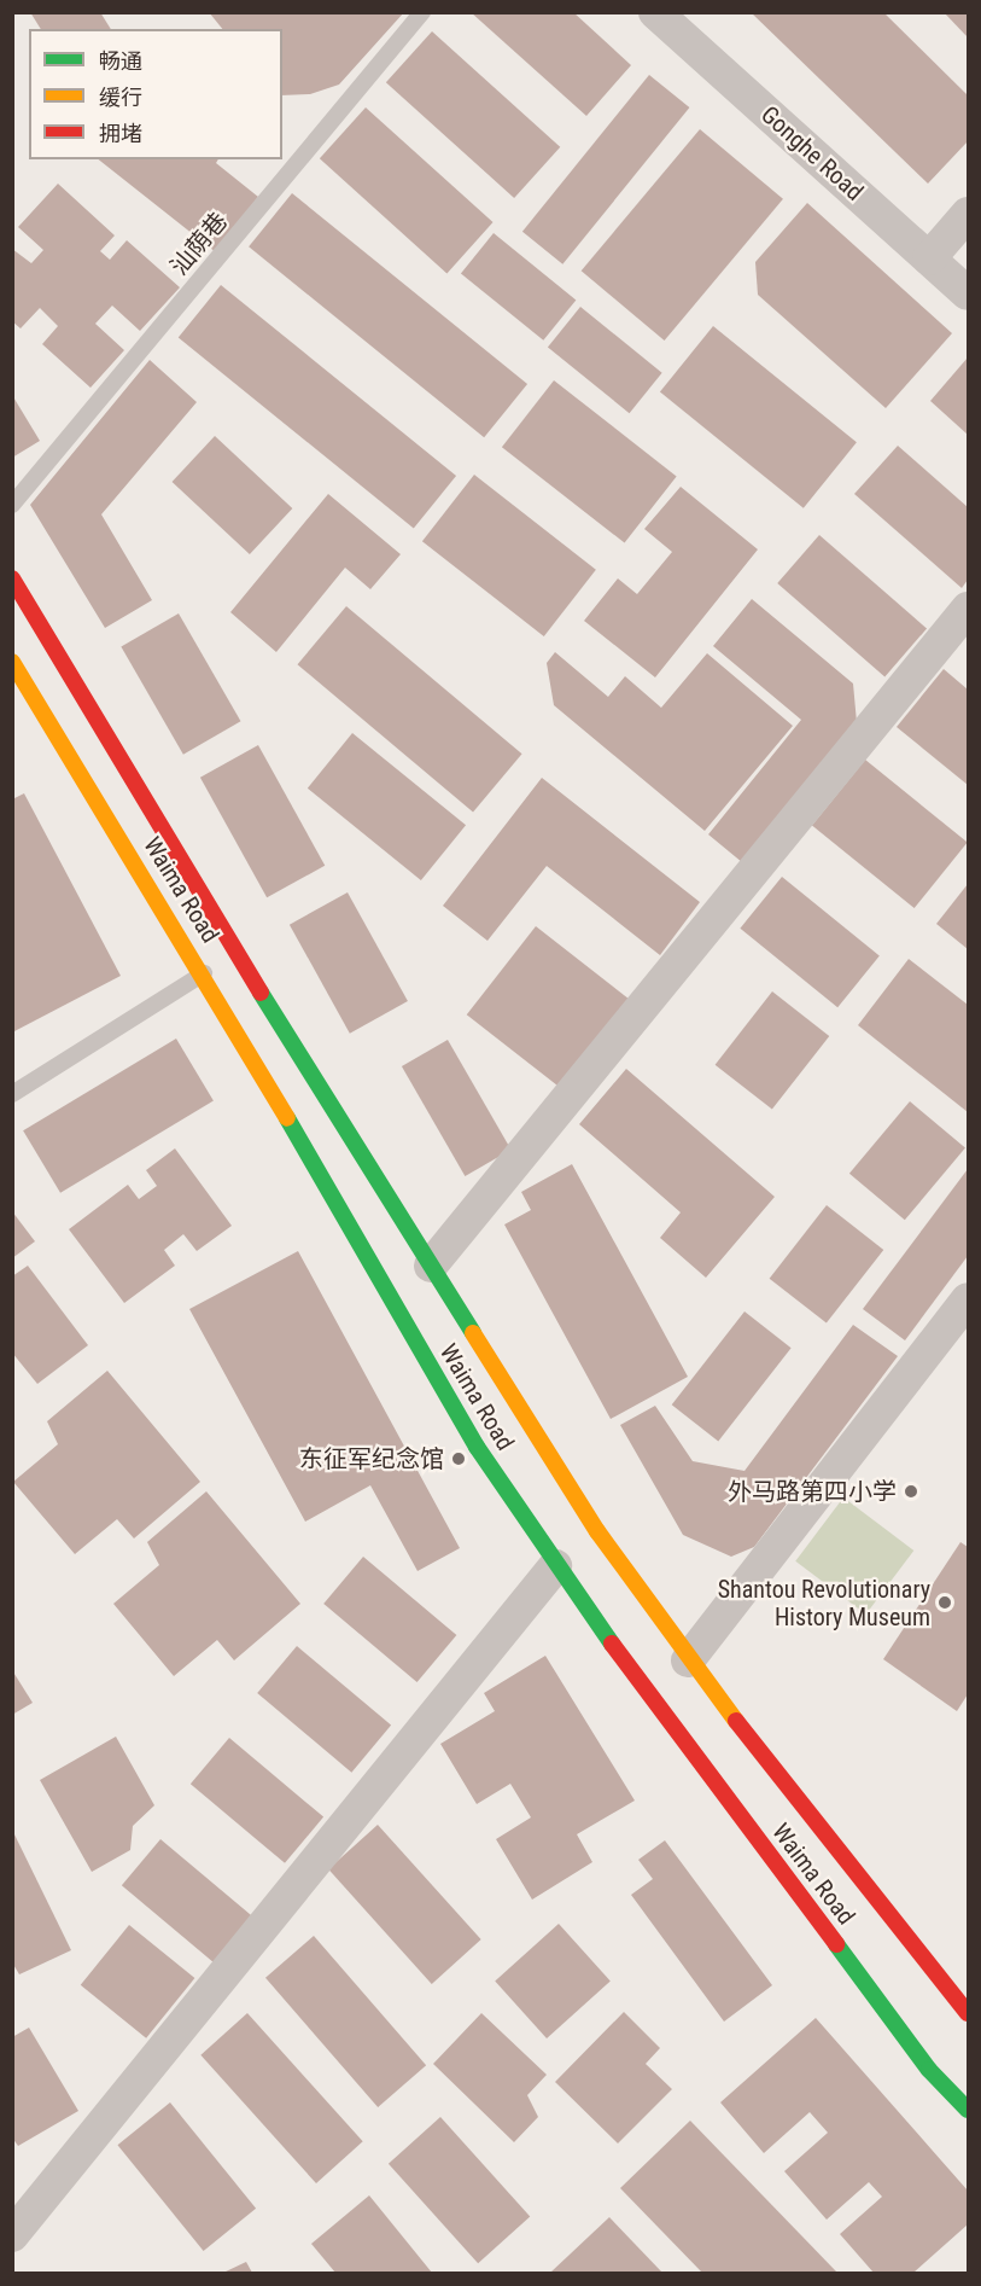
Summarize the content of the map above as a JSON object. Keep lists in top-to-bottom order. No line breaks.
{"streets":{"street":["Gonghe Road","Waima Road"],"lane":["汕荫巷"]},"places":["东征军纪念馆","外马路第四小学","Shantou Revolutionary History Museum"],"legend":["畅通","缓行","拥堵"]}
